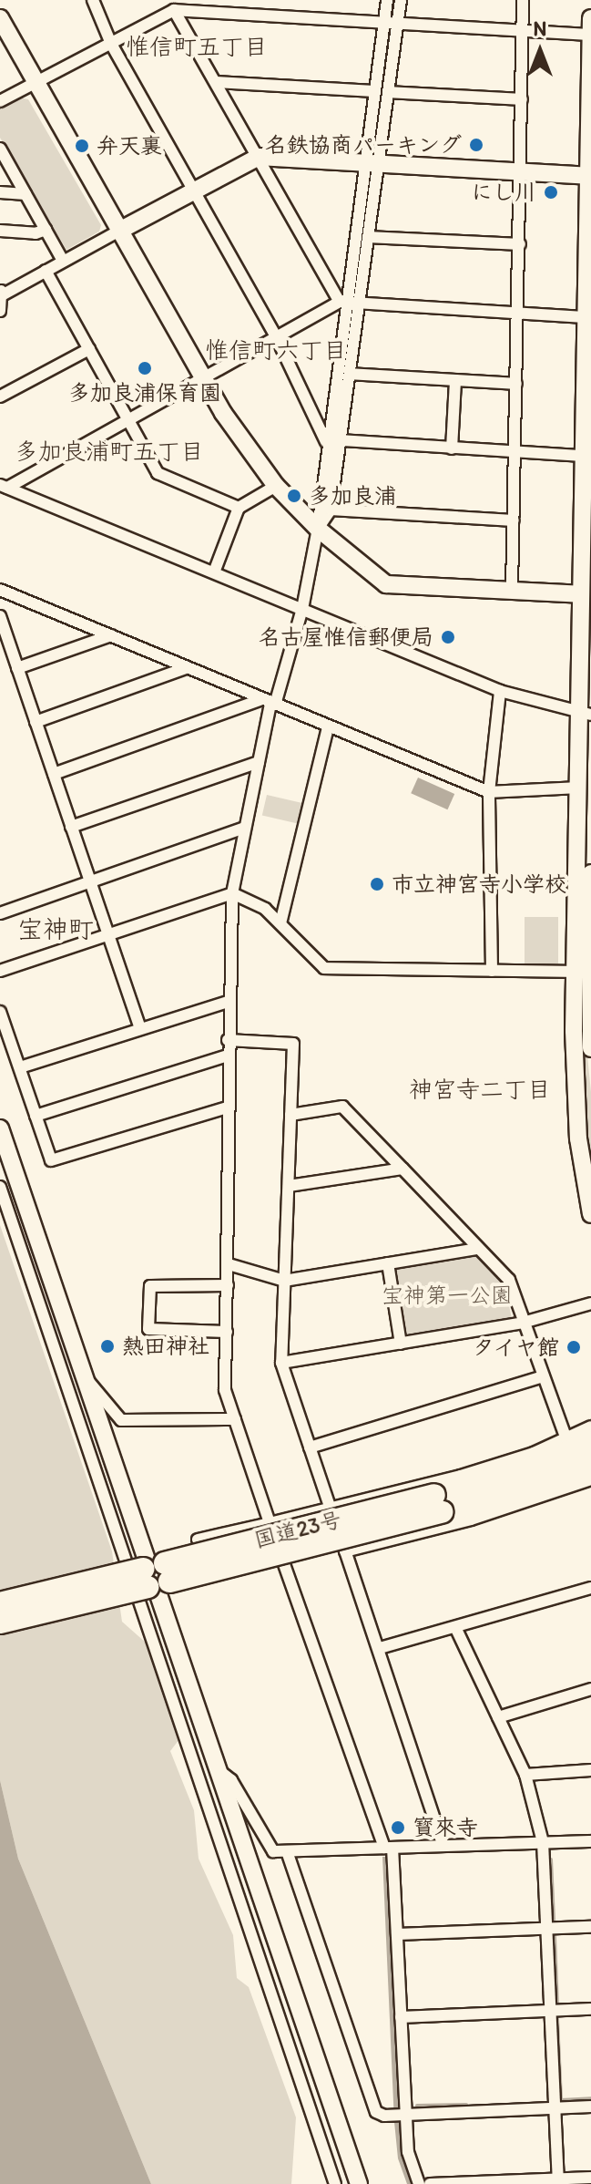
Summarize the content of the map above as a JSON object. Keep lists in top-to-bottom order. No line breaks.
{"streets":{"highway":["国道23号"]},"districts":["惟信町五丁目","惟信町六丁目","多加良浦町五丁目","宝神町","神宮寺二丁目"],"parks":["宝神第一公園"],"places":["名鉄協商パーキング","弁天裏","にし川","多加良浦保育園","多加良浦","名古屋惟信郵便局","市立神宮寺小学校","熱田神社","タイヤ館","寳來寺"],"north":"top"}
